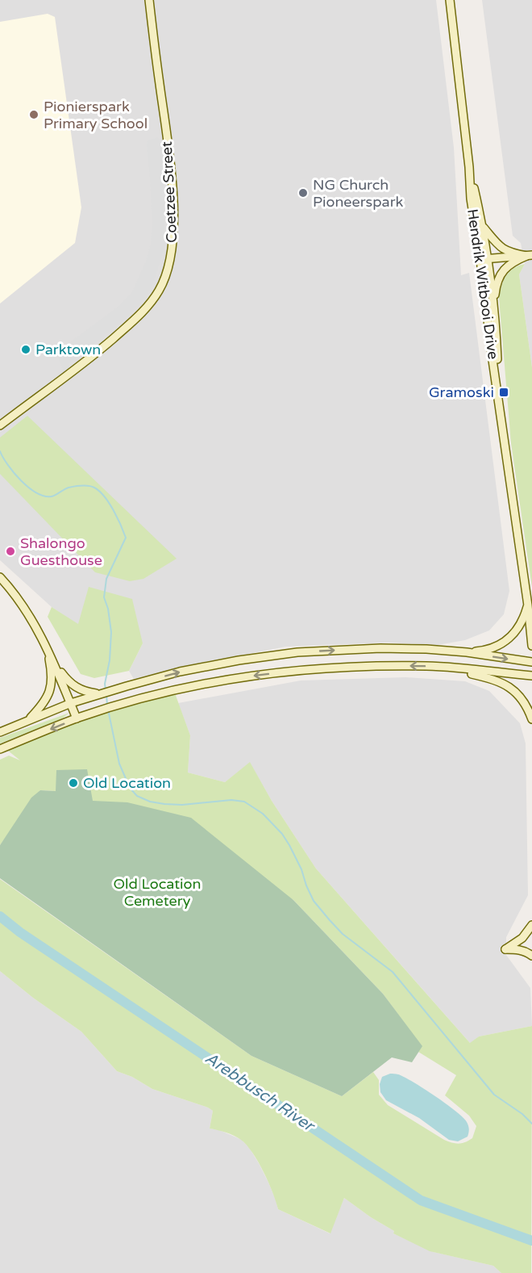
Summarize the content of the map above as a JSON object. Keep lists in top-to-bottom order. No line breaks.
{"streets":{"main road":["Coetzee Street","Hendrik Witbooi Drive"]},"water":["Arebbusch River"],"parks":["Old Location Cemetery"],"places":{"other":["Pionierspark Primary School","NG Church Pioneerspark","Parktown","Shalongo Guesthouse","Old Location"],"transit":["Gramoski"]}}
